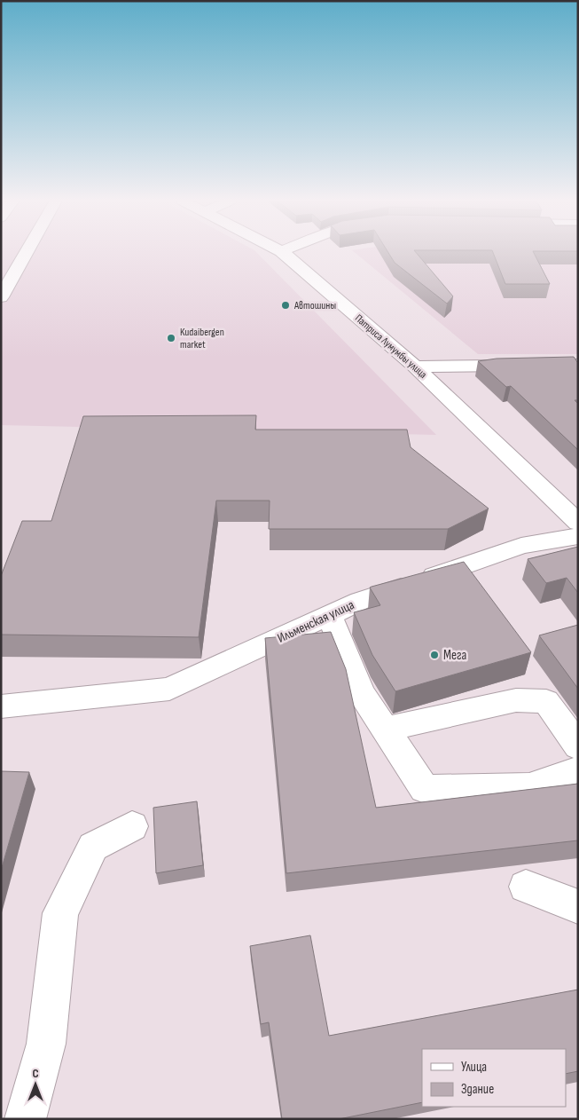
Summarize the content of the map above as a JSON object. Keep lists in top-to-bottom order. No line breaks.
{"streets":{"street":["Патриса Лумумбы улица","Ильменская улица"]},"places":["Автошины","Kudaibergen market","Мега"],"legend":["Улица","Здание"],"north":"top"}
